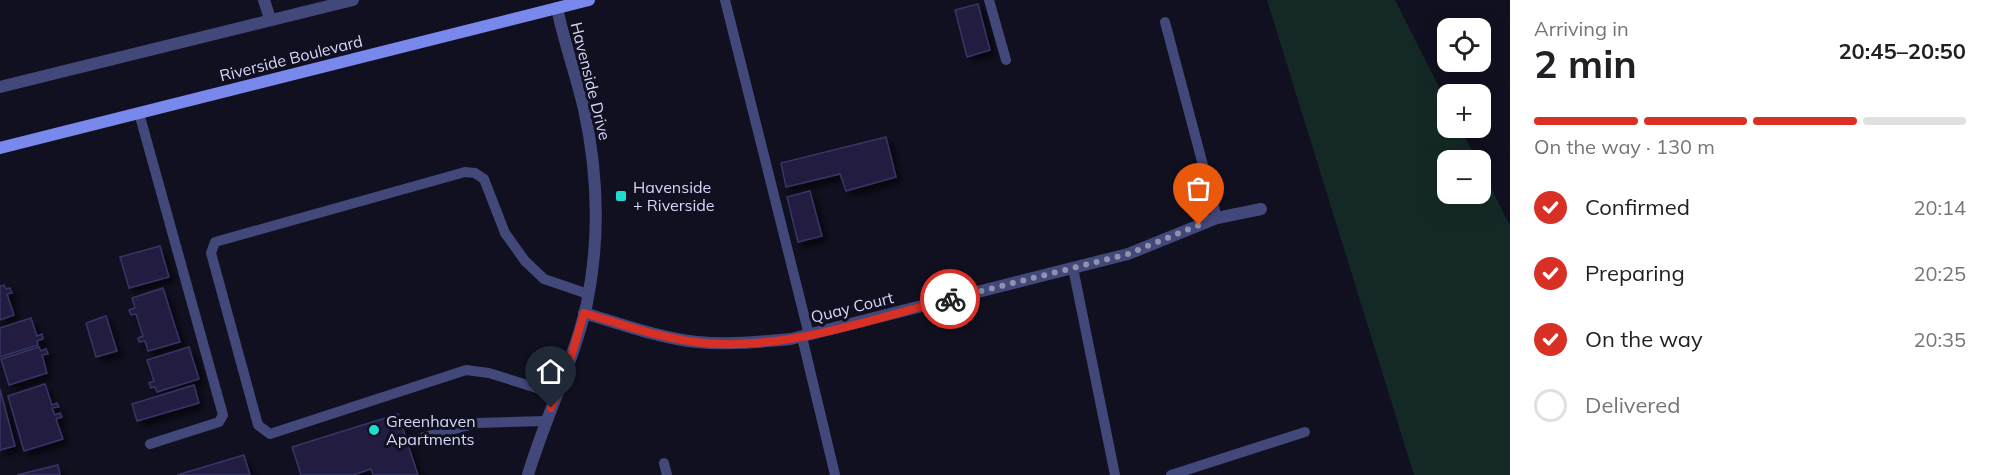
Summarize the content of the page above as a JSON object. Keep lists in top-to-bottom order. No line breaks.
{"streets":{"main road":["Riverside Boulevard"],"street":["Havenside Drive","Quay Court"]},"crossings":[["Riverside Boulevard","Havenside Drive"],["Havenside Drive","Quay Court"]],"places":{"transit":["Havenside + Riverside"],"other":["Greenhaven Apartments"]},"page":{"heading":["2 min","Arriving in","20:45–20:50"],"map_buttons":["+","−"],"bar":"On the way · 130 m","list":[["Confirmed","20:14"],["Preparing","20:25"],["On the way","20:35"],"Delivered"]}}
